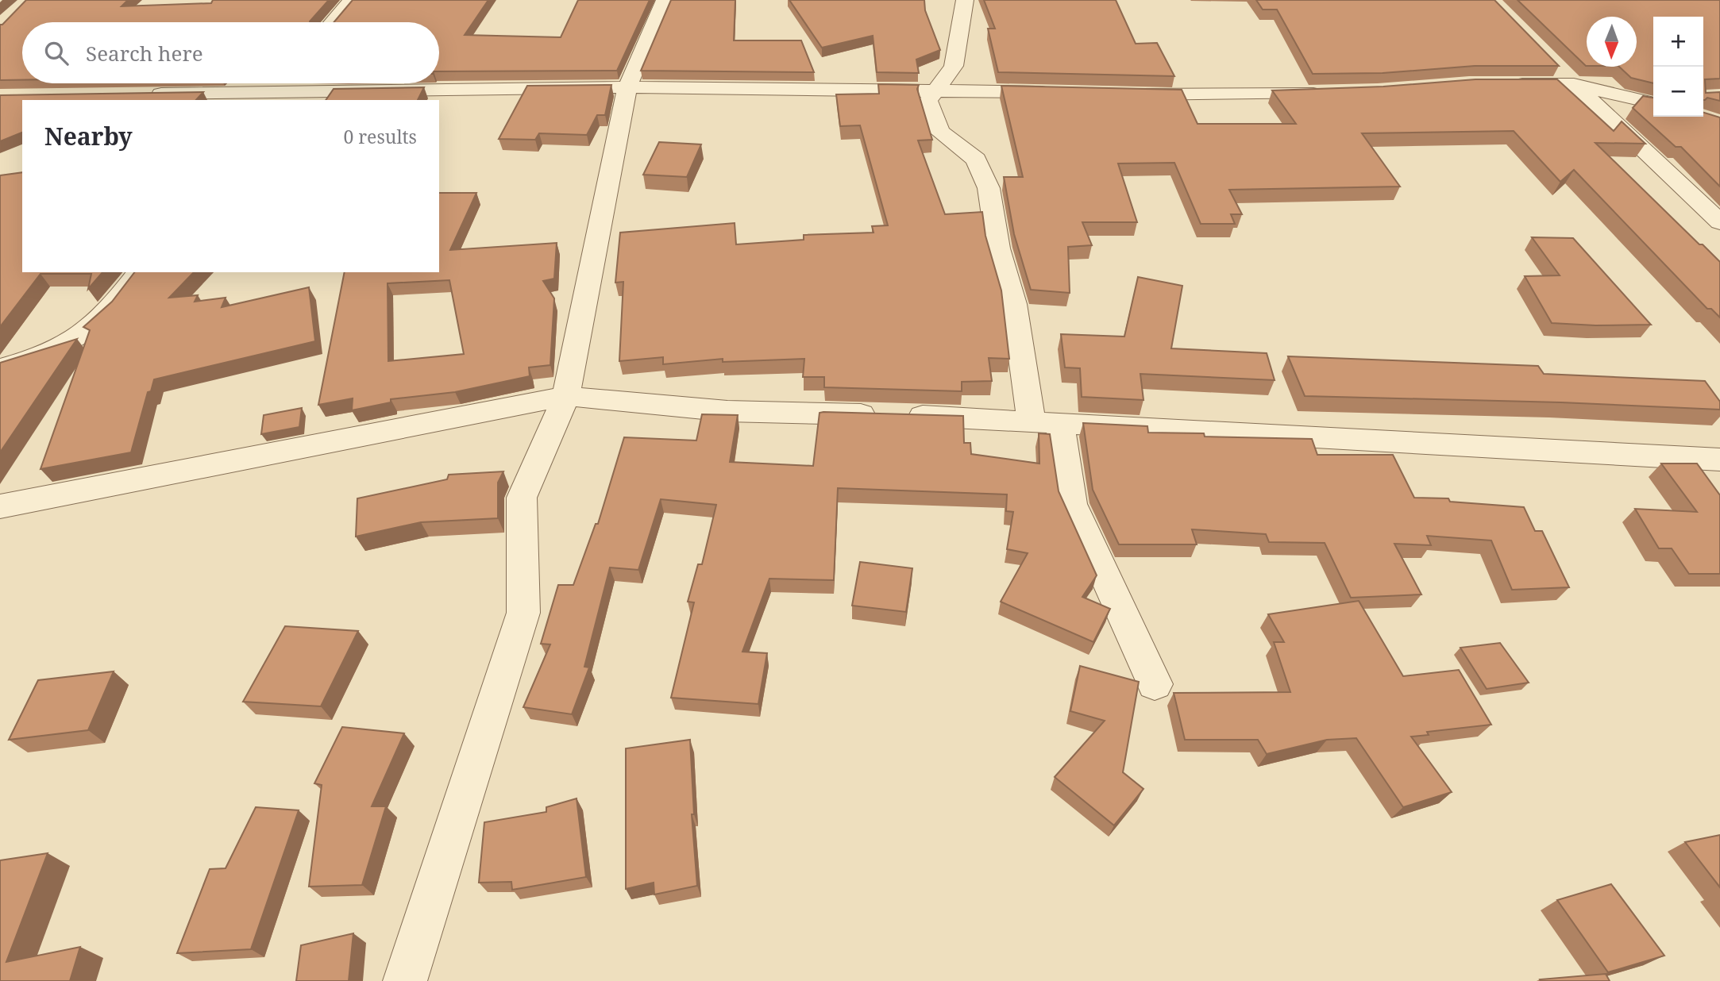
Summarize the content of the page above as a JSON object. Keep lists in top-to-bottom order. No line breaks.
{"north":"bottom","page":{"map_buttons":["+","−"],"search":"Search here","heading":["Nearby","0 results"]}}
